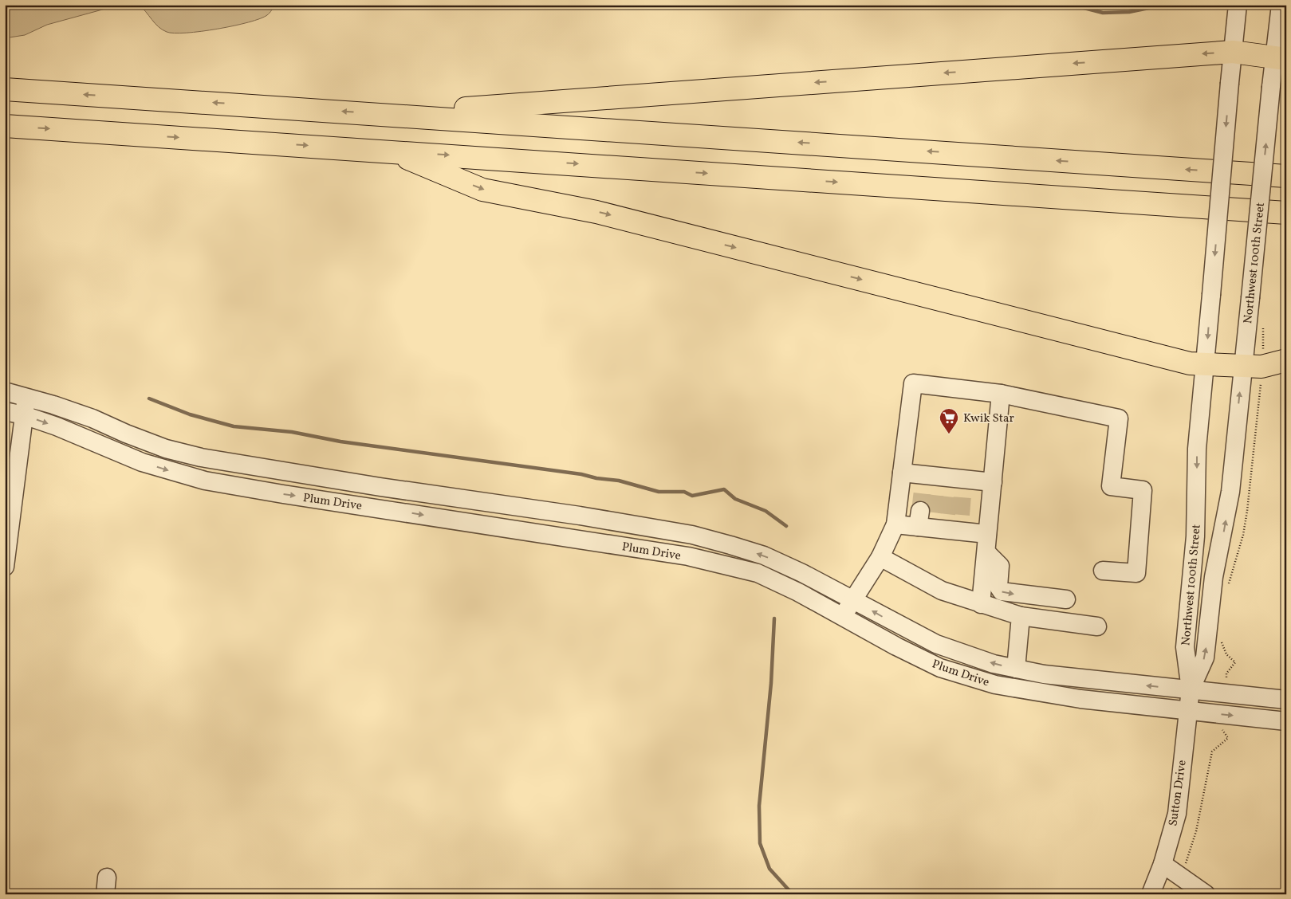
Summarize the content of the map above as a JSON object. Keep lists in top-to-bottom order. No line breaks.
{"streets":{"street":["Northwest 100th Street","Plum Drive","Sutton Drive"]},"crossings":[["Northwest 100th Street","Plum Drive"],["Northwest 100th Street","Sutton Drive"],["Plum Drive","Sutton Drive"]],"places":{"supermarket":["Kwik Star"]}}
